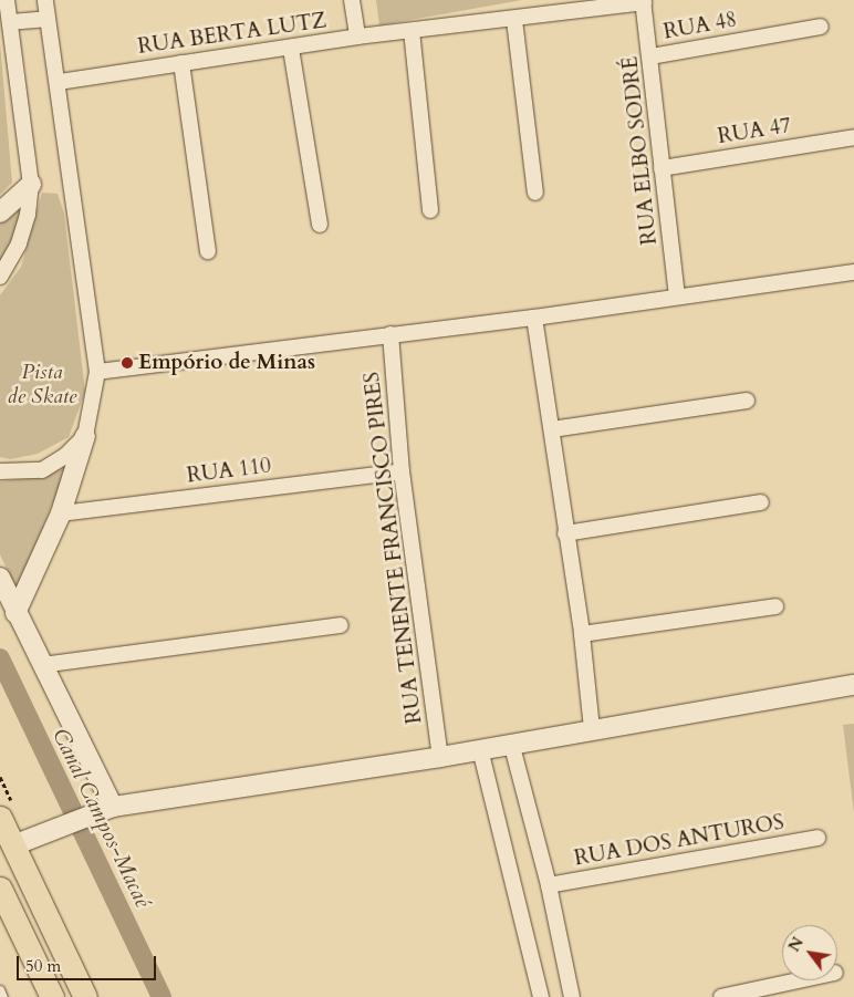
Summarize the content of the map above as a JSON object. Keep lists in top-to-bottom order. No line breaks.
{"streets":{"street":["RUA 48","RUA BERTA LUTZ","RUA 47","RUA ELBO SODRÉ","RUA 110","RUA TENENTE FRANCISCO PIRES","RUA DOS ANTUROS"]},"crossings":[["RUA 48","RUA ELBO SODRÉ"],["RUA BERTA LUTZ","RUA ELBO SODRÉ"],["RUA 47","RUA ELBO SODRÉ"],["RUA 110","RUA TENENTE FRANCISCO PIRES"]],"water":["Canal Campos-Macaé"],"parks":["Pista de Skate"],"places":["Empório de Minas"],"scale_bar":"50 m","north":"top left"}
